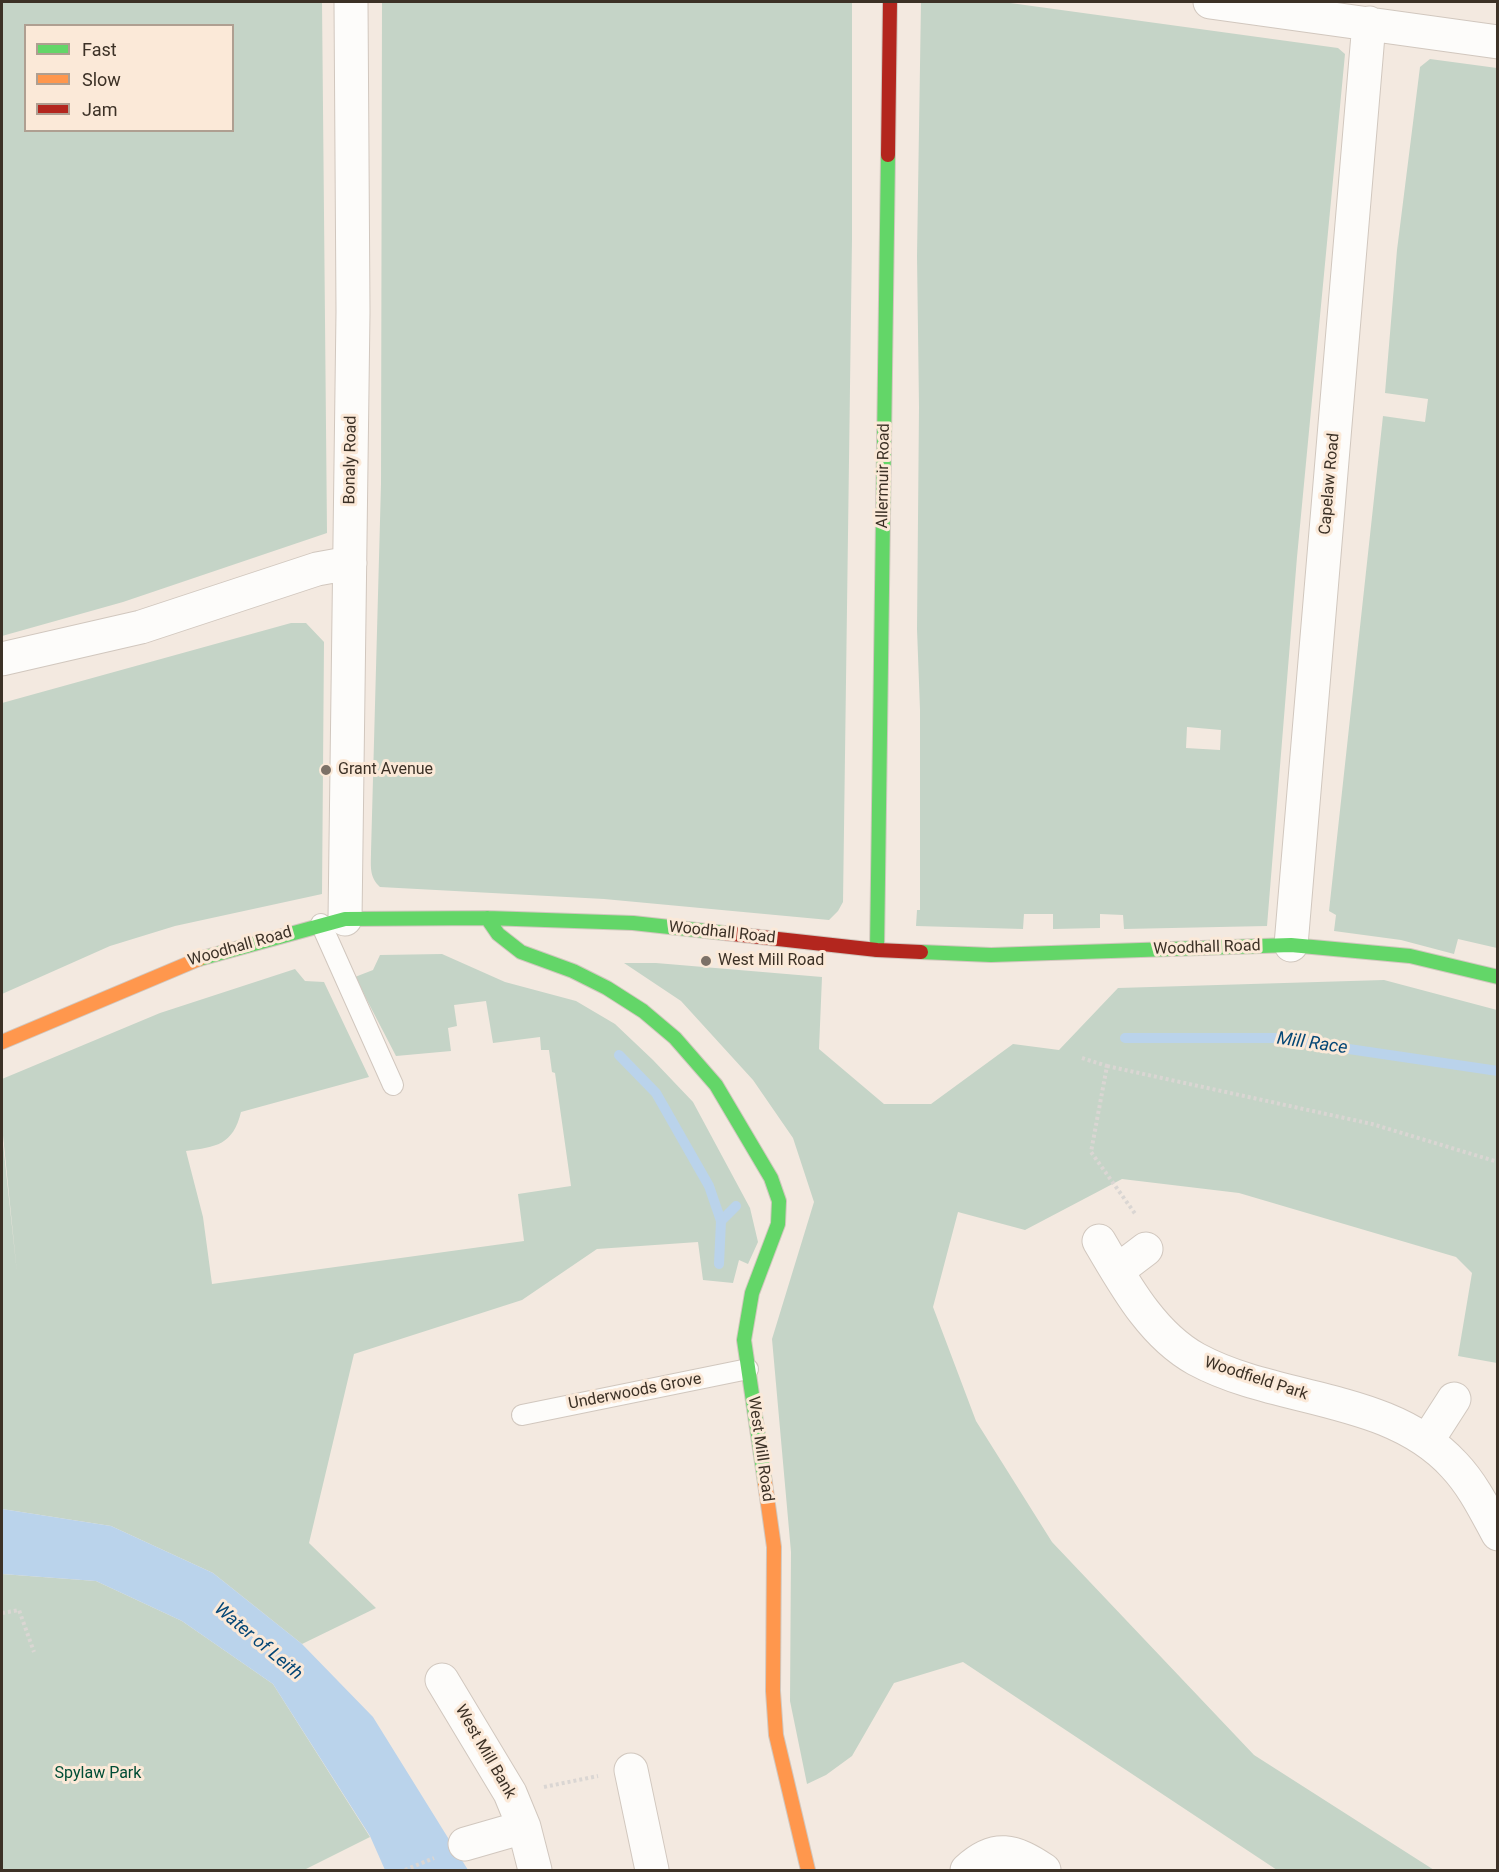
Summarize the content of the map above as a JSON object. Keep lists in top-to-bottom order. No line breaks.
{"streets":{"street":["Bonaly Road","Allermuir Road","Capelaw Road","Woodhall Road","Woodfield Park","West Mill Road","West Mill Bank"],"lane":["Underwoods Grove"]},"crossings":[["Bonaly Road","Woodhall Road"],["Allermuir Road","Woodhall Road"],["Capelaw Road","Woodhall Road"],["Woodhall Road","West Mill Road"],["Underwoods Grove","West Mill Road"]],"water":["Mill Race","Water of Leith"],"parks":["Spylaw Park"],"places":["Grant Avenue","West Mill Road"],"legend":["Fast","Slow","Jam"]}
